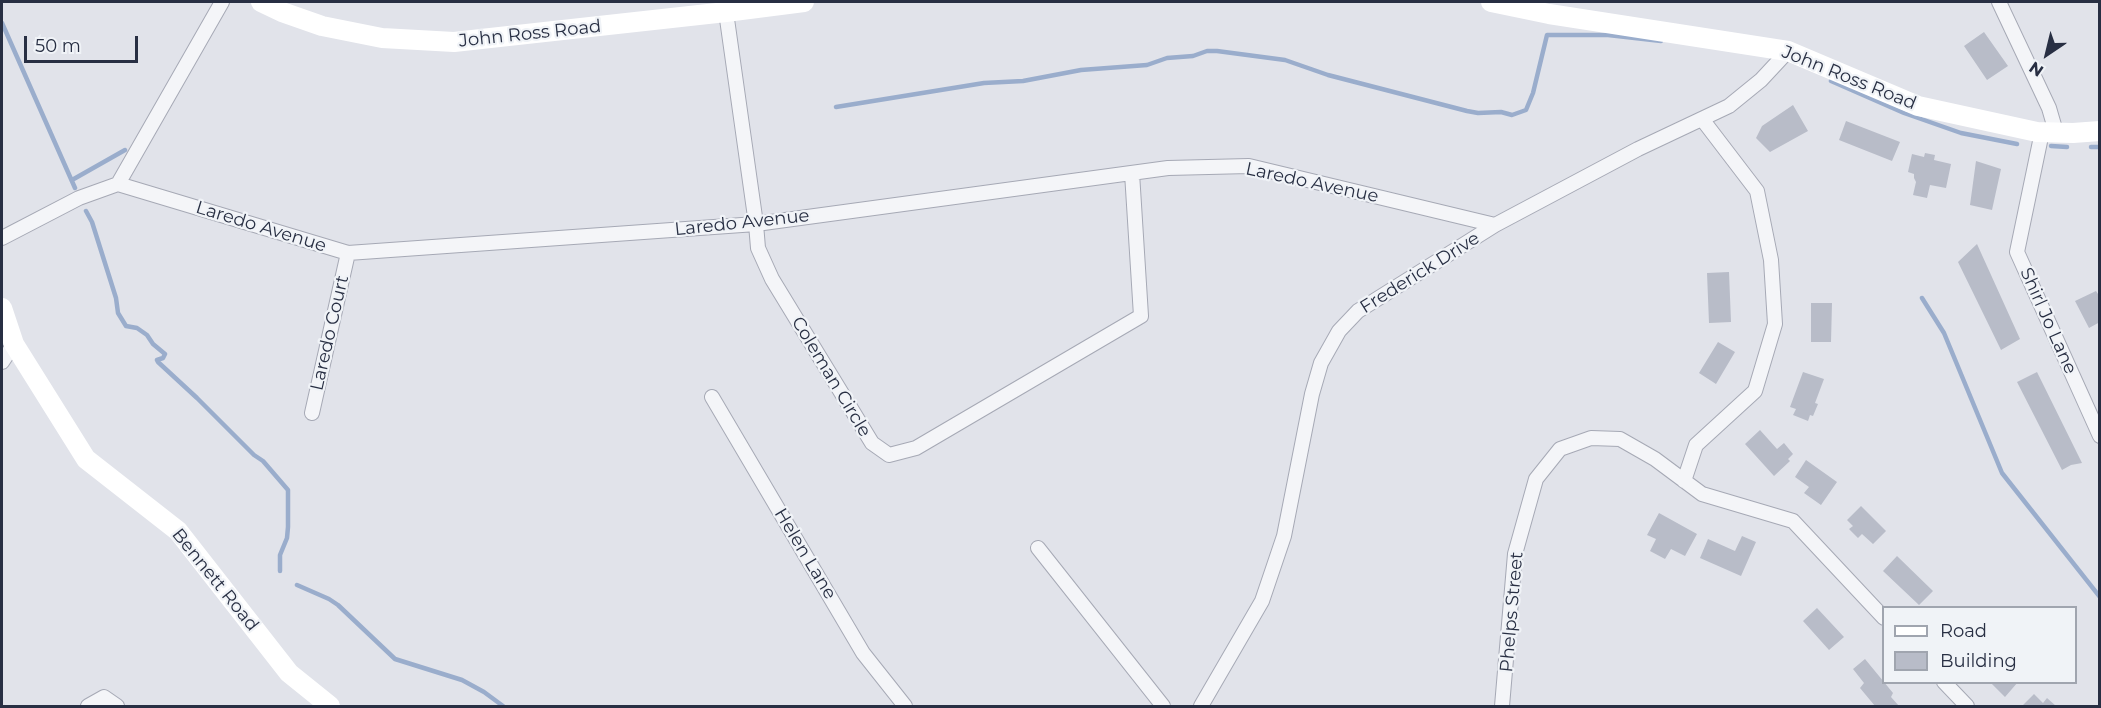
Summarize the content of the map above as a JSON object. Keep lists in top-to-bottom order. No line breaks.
{"streets":{"street":["John Ross Road","Laredo Avenue","Frederick Drive","Shirl Jo Lane","Laredo Court","Coleman Circle","Helen Lane","Bennett Road","Phelps Street"]},"crossings":[["John Ross Road","Frederick Drive"],["John Ross Road","Shirl Jo Lane"],["John Ross Road","Coleman Circle"],["Laredo Avenue","Frederick Drive"],["Laredo Avenue","Laredo Court"],["Laredo Avenue","Coleman Circle"]],"legend":["Road","Building"],"scale_bar":"50 m","north":"bottom left"}
